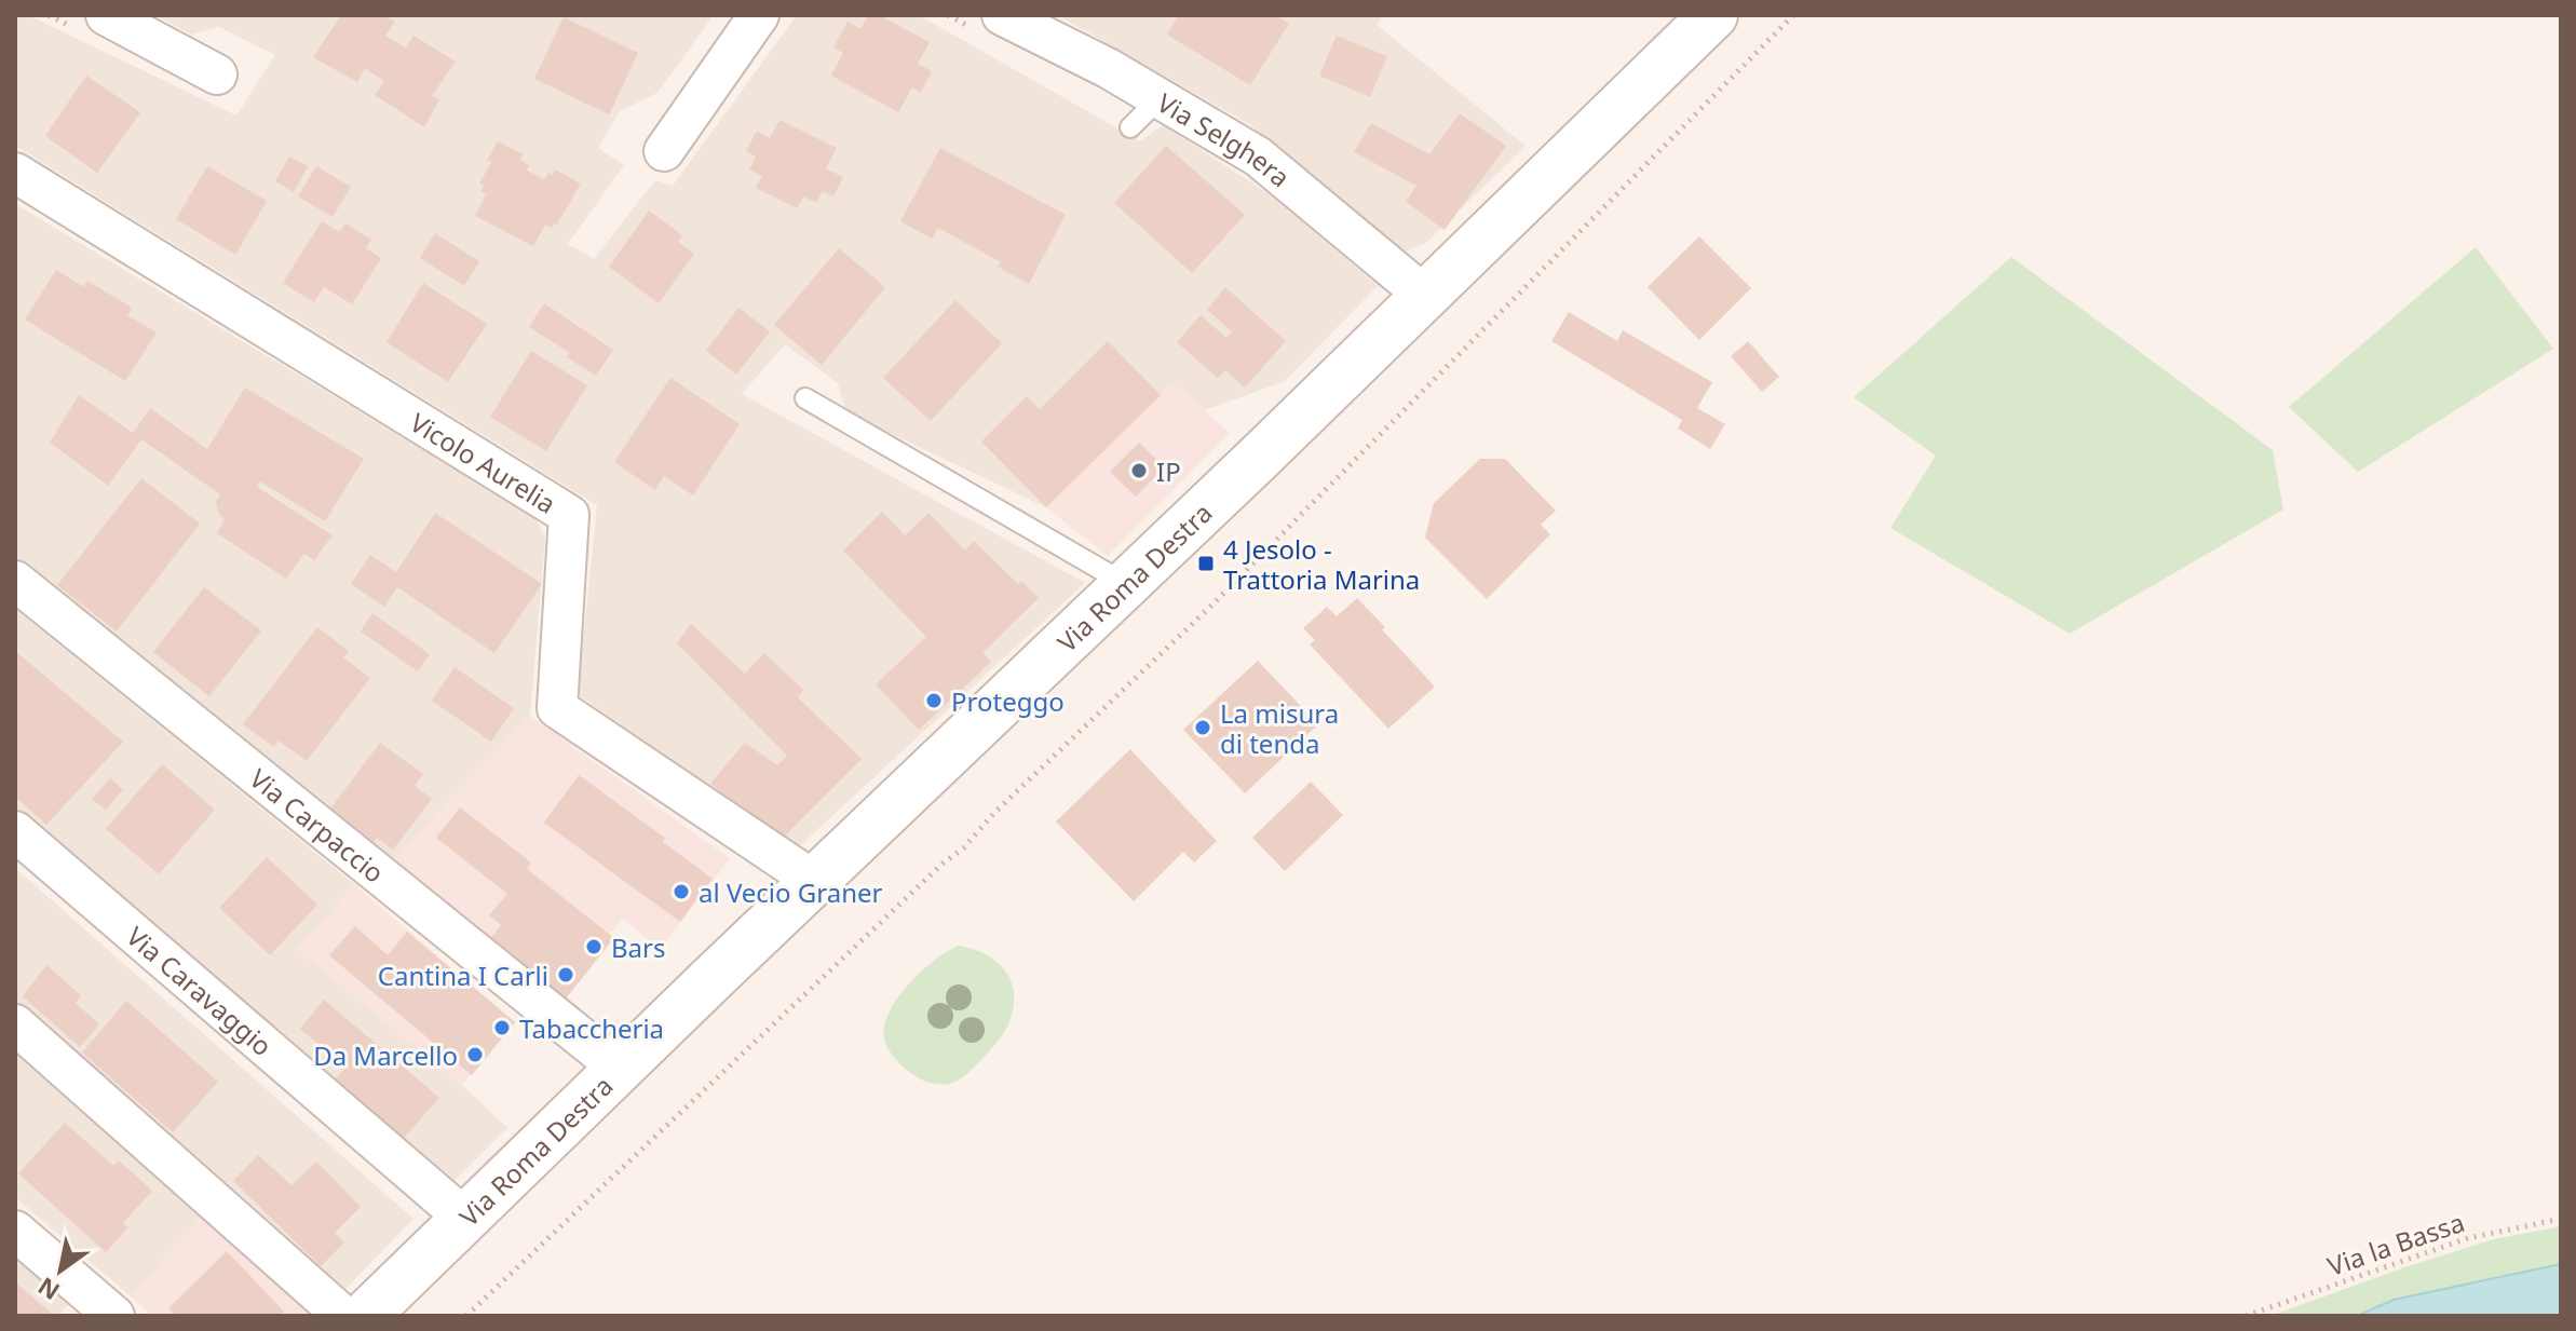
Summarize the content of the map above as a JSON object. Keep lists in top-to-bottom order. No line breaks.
{"streets":{"street":["Via Selghera","Vicolo Aurelia","Via Roma Destra","Via Carpaccio","Via Caravaggio"],"path":["Via la Bassa"]},"crossings":[["Via Selghera","Via Roma Destra"],["Vicolo Aurelia","Via Roma Destra"],["Via Roma Destra","Via Carpaccio"],["Via Roma Destra","Via Caravaggio"]],"places":{"other":["IP","Proteggo","La misura di tenda","al Vecio Graner","Bars","Cantina I Carli","Tabaccheria","Da Marcello"],"transit":["4 Jesolo - Trattoria Marina"]},"north":"bottom left"}
